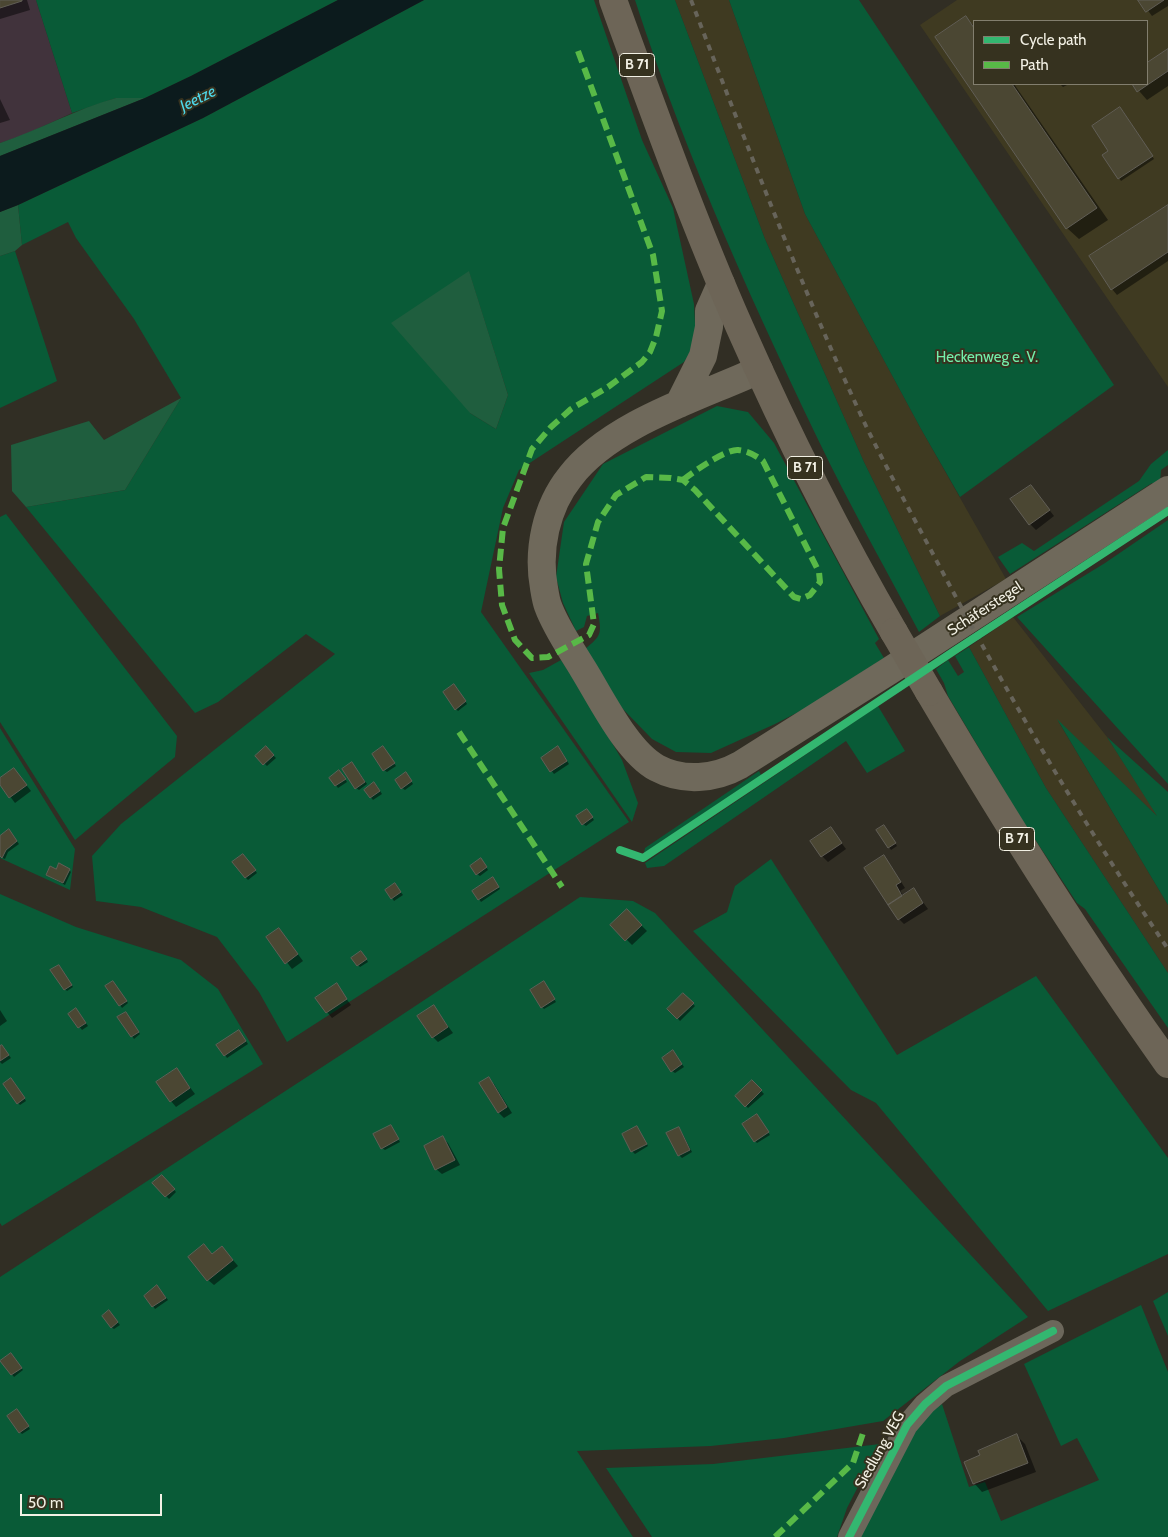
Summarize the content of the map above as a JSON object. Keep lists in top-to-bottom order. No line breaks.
{"streets":{"main road":["B 71","Schäferstegel"],"street":["Siedlung VEG"]},"crossings":[["B 71","Schäferstegel"]],"water":["Jeetze"],"parks":["Heckenweg e. V."],"legend":["Cycle path","Path"],"scale_bar":"50 m"}
